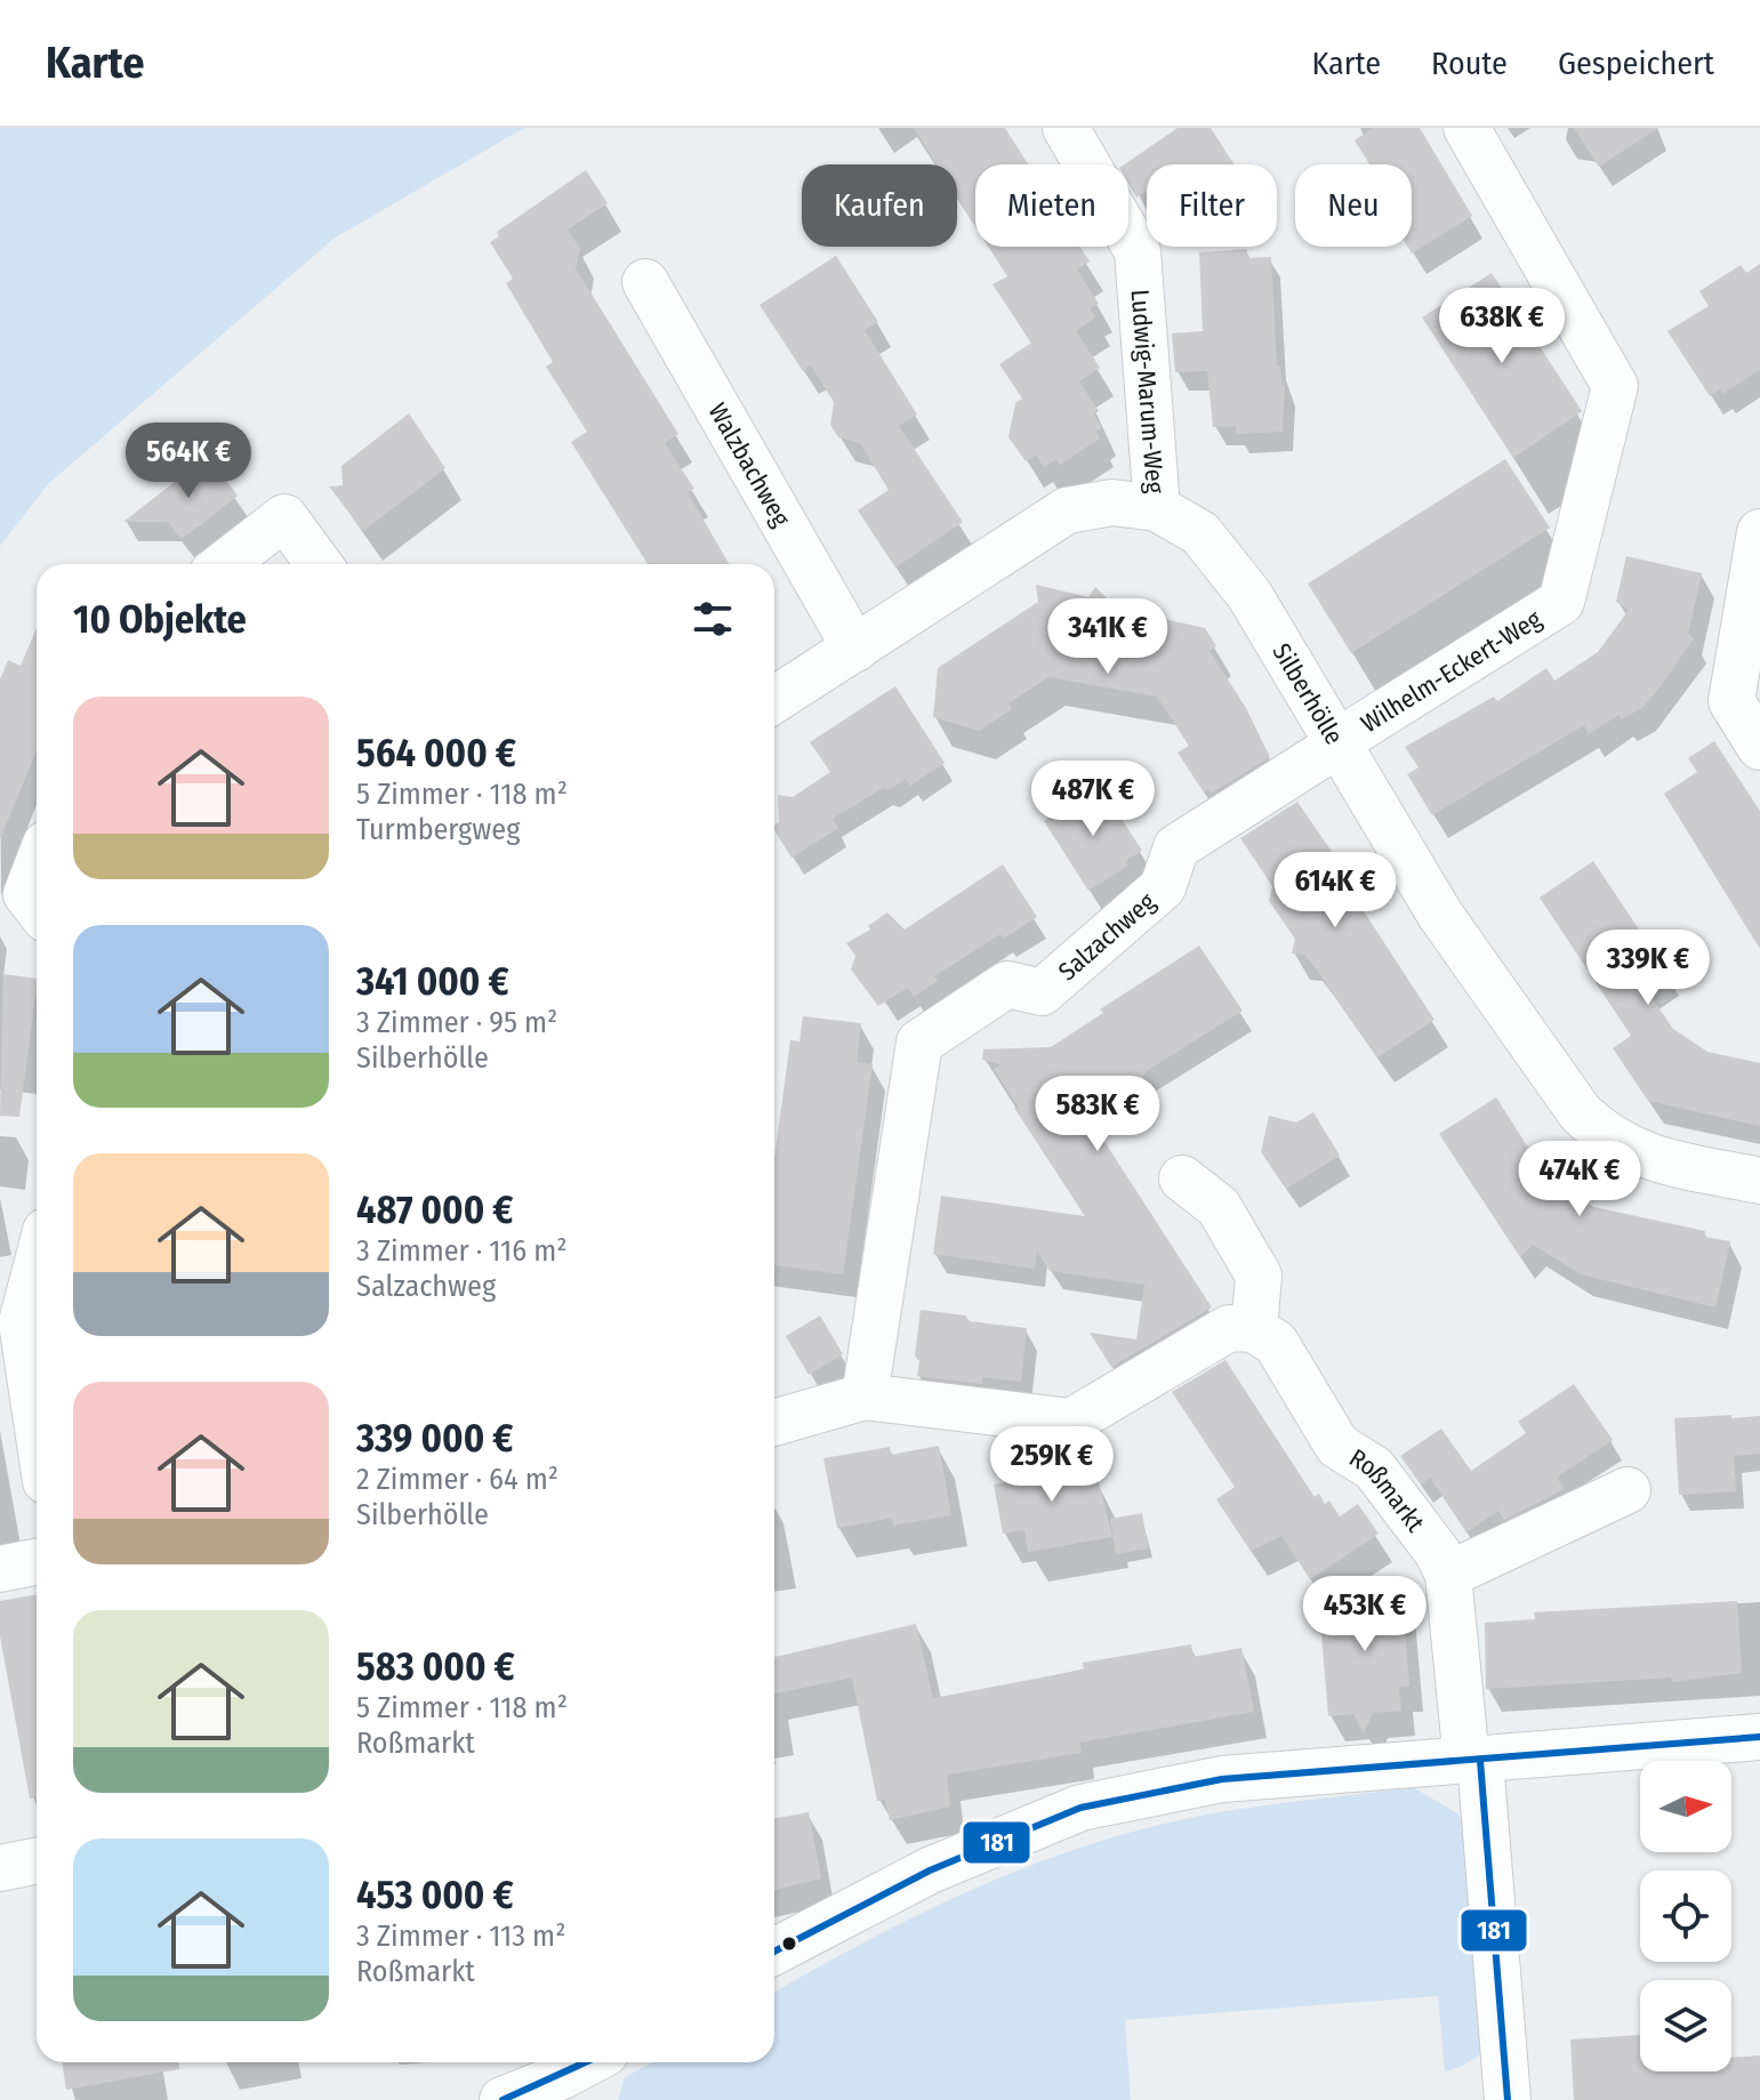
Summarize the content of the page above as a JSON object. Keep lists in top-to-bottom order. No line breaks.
{"streets":{"street":["Ludwig-Marum-Weg","Walzbachweg","Wilhelm-Eckert-Weg","Silberhölle","Salzachweg","Roßmarkt"]},"crossings":[["Ludwig-Marum-Weg","Silberhölle"],["Walzbachweg","Silberhölle"],["Wilhelm-Eckert-Weg","Silberhölle"],["Wilhelm-Eckert-Weg","Salzachweg"],["Silberhölle","Salzachweg"]],"lines":["transit line 181"],"north":"right","page":{"header":"Karte","nav":["Karte","Route","Gespeichert"],"chip":["Kaufen","Mieten","Filter","Neu"],"price":["638K €","564K €","341K €","487K €","614K €","339K €","583K €","474K €","259K €","453K €"],"heading":"10 Objekte","list":[{"name":"564 000 €","note":"5 Zimmer · 118 m² · Turmbergweg"},{"name":"341 000 €","note":"3 Zimmer · 95 m² · Silberhölle"},{"name":"487 000 €","note":"3 Zimmer · 116 m² · Salzachweg"},{"name":"339 000 €","note":"2 Zimmer · 64 m² · Silberhölle"},{"name":"583 000 €","note":"5 Zimmer · 118 m² · Roßmarkt"},{"name":"453 000 €","note":"3 Zimmer · 113 m² · Roßmarkt"}]}}
